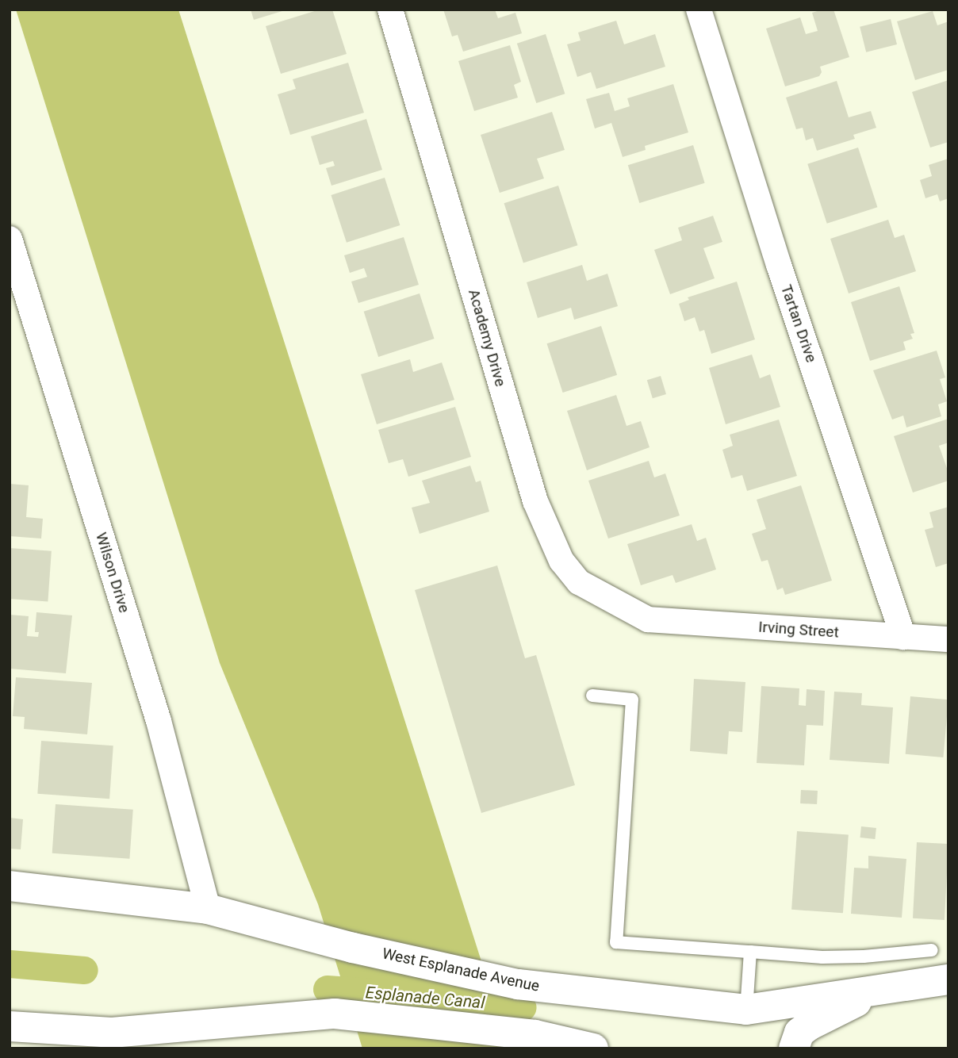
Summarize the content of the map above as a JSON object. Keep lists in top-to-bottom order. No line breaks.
{"streets":{"main road":["West Esplanade Avenue"],"street":["Tartan Drive","Academy Drive","Wilson Drive","Irving Street"]},"crossings":[["Tartan Drive","Irving Street"],["Academy Drive","Irving Street"],["Wilson Drive","West Esplanade Avenue"]],"water":["Esplanade Canal"]}
